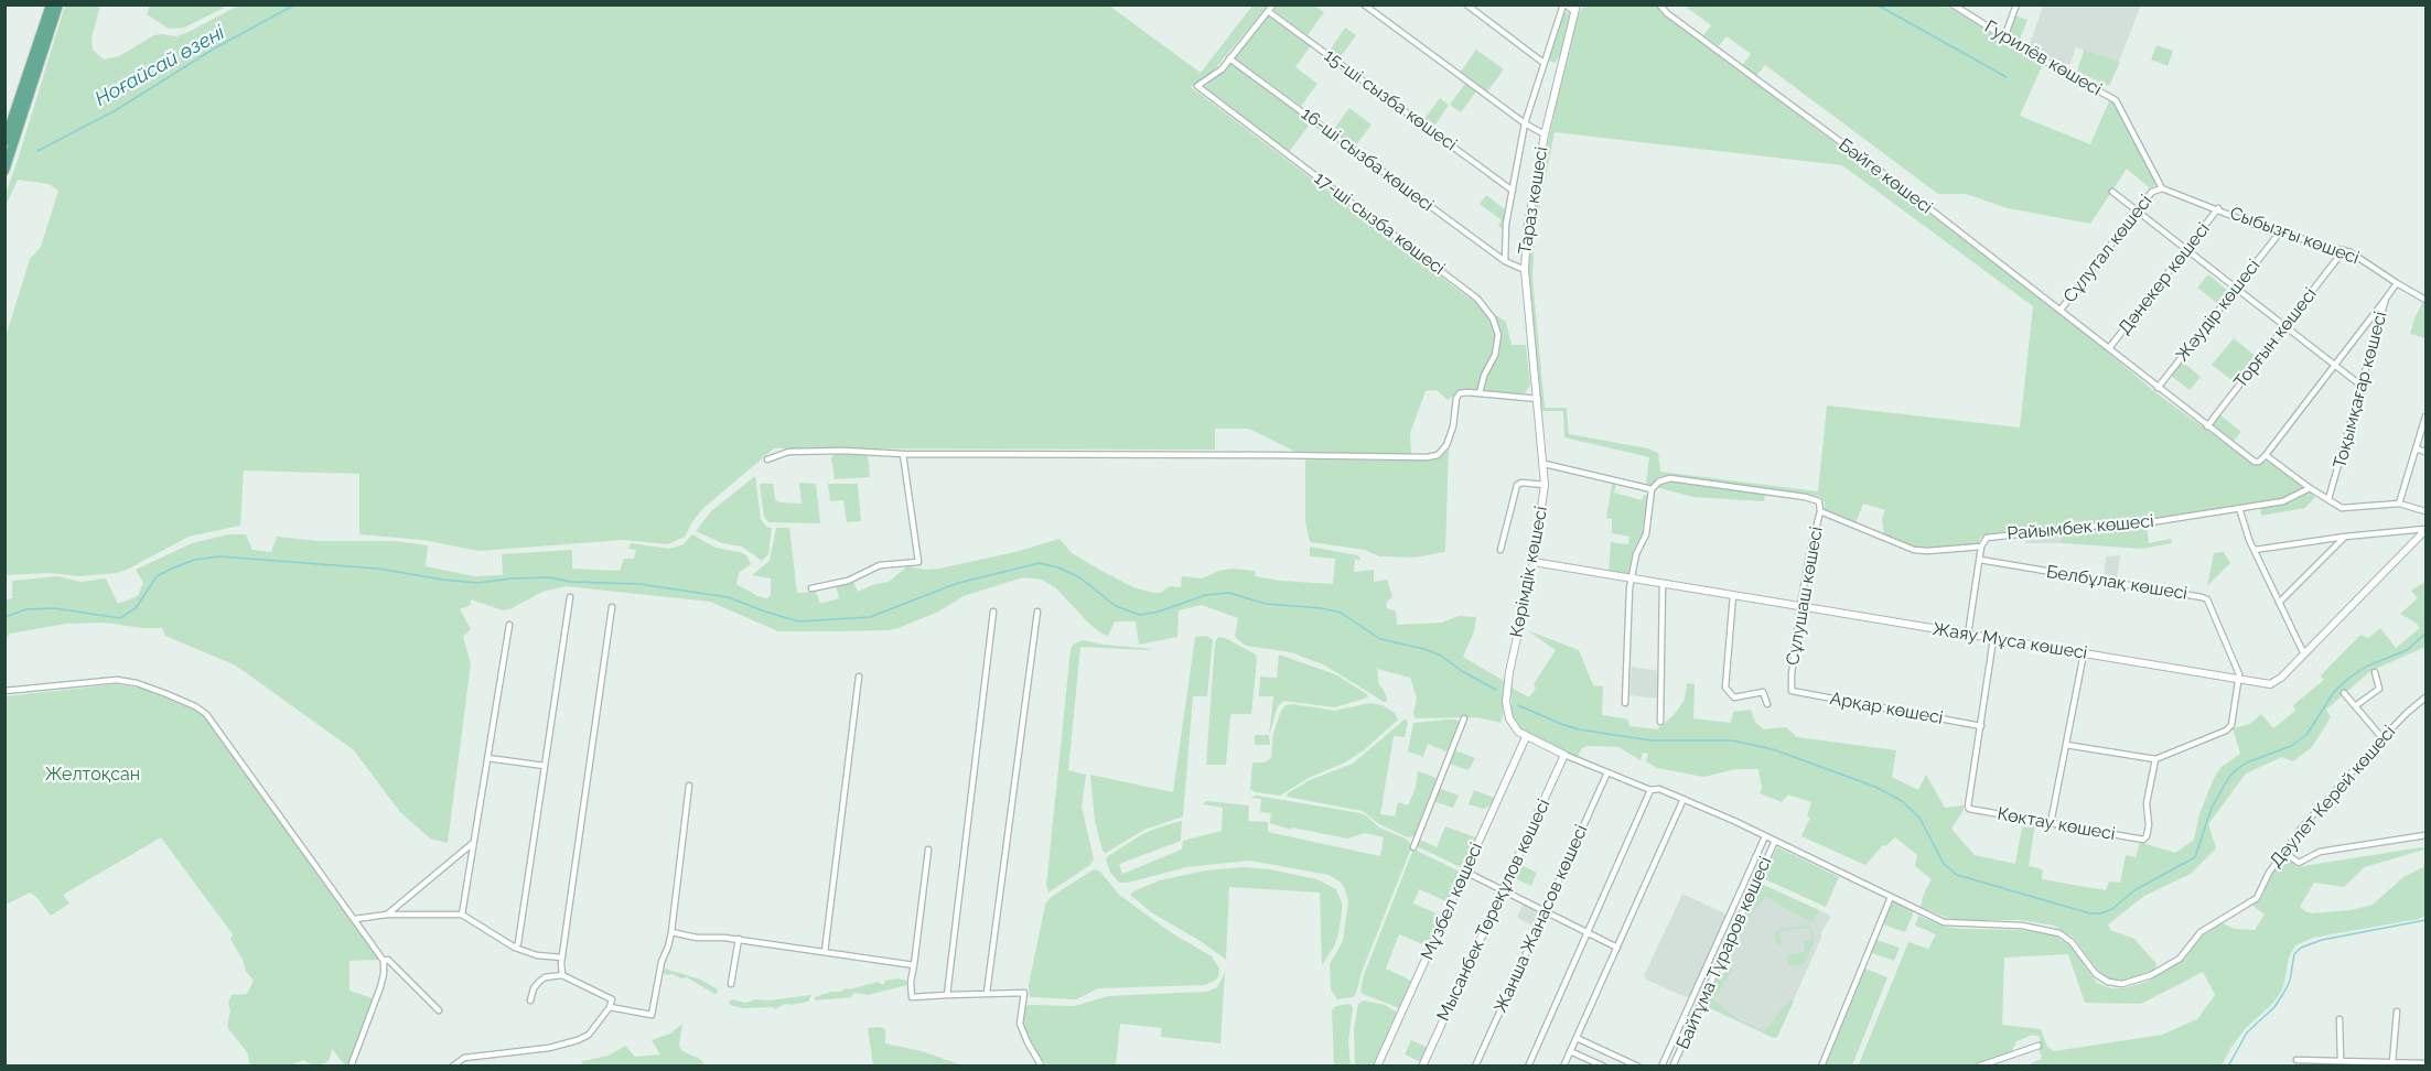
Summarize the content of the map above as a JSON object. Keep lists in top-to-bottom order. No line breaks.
{"streets":{"street":["Гурилёв көшесі","15-ші сызба көшесі","16-ші сызба көшесі","Бәйге көшесі","Тараз көшесі","17-ші сызба көшесі","Сыбызғы көшесі","Сұлутал көшесі","Дәнекер көшесі","Жәудір көшесі","Торғын көшесі","Тоқымқағар көшесі","Райымбек көшесі","Көрімдік көшесі","Белбұлақ көшесі","Сұлушаш көшесі","Жаяу Мұса көшесі","Арқар көшесі","Дәулет Керей көшесі","Көктау көшесі","Мұзбел көшесі","Мысанбек Төреқұлов көшесі","Жанша Жанасов көшесі","Байтұма Тұраров көшесі"]},"crossings":[["Гурилёв көшесі","Сыбызғы көшесі"],["Гурилёв көшесі","Сұлутал көшесі"],["16-ші сызба көшесі","Тараз көшесі"],["16-ші сызба көшесі","17-ші сызба көшесі"],["Бәйге көшесі","Сұлутал көшесі"],["Бәйге көшесі","Дәнекер көшесі"],["Бәйге көшесі","Жәудір көшесі"],["Бәйге көшесі","Торғын көшесі"],["Тараз көшесі","Көрімдік көшесі"],["Сыбызғы көшесі","Сұлутал көшесі"],["Сыбызғы көшесі","Дәнекер көшесі"],["Сыбызғы көшесі","Жәудір көшесі"],["Сыбызғы көшесі","Торғын көшесі"],["Сыбызғы көшесі","Тоқымқағар көшесі"],["Райымбек көшесі","Сұлушаш көшесі"],["Көрімдік көшесі","Жаяу Мұса көшесі"],["Көрімдік көшесі","Мұзбел көшесі"],["Белбұлақ көшесі","Жаяу Мұса көшесі"],["Сұлушаш көшесі","Жаяу Мұса көшесі"],["Сұлушаш көшесі","Арқар көшесі"],["Арқар көшесі","Көктау көшесі"],["Дәулет Керей көшесі","Мысанбек Төреқұлов көшесі"],["Дәулет Керей көшесі","Жанша Жанасов көшесі"],["Дәулет Керей көшесі","Байтұма Тұраров көшесі"]],"water":["Ноғайсай өзені"],"parks":["Желтоқсан"]}
